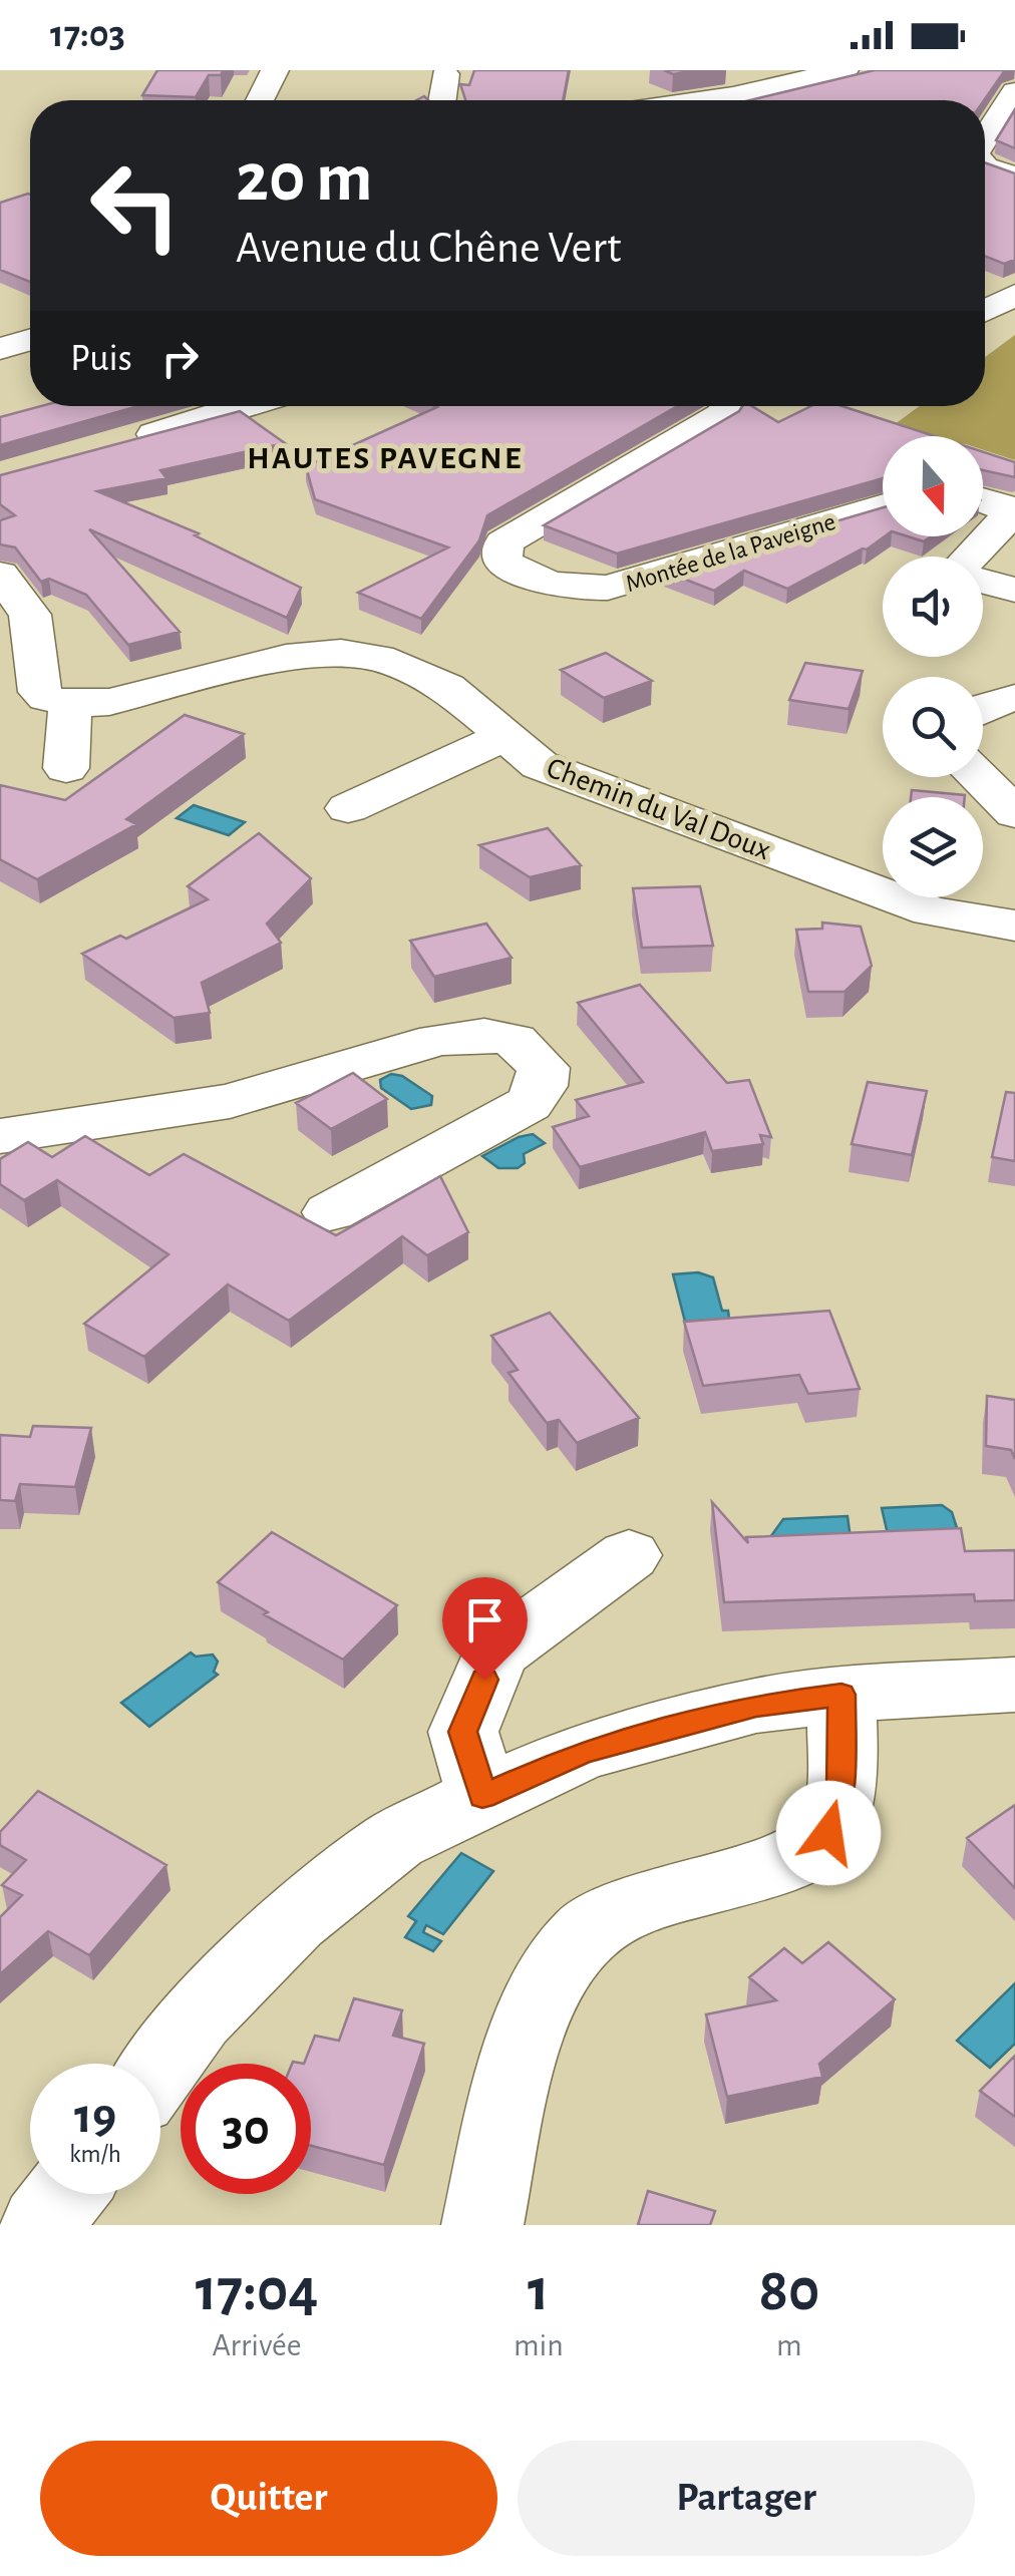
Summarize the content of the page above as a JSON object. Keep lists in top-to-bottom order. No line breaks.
{"streets":{"street":["Montée de la Paveigne","Chemin du Val Doux"]},"districts":["HAUTES PAVEGNE"],"north":"bottom","page":{"status":"17:03","turn":["20 m","Avenue du Chêne Vert"],"then":"Puis","speed":"19 km/h","limit":"30","eta":["17:04","Arrivée","1","min","80","m"],"buttons":["Quitter","Partager"]}}
